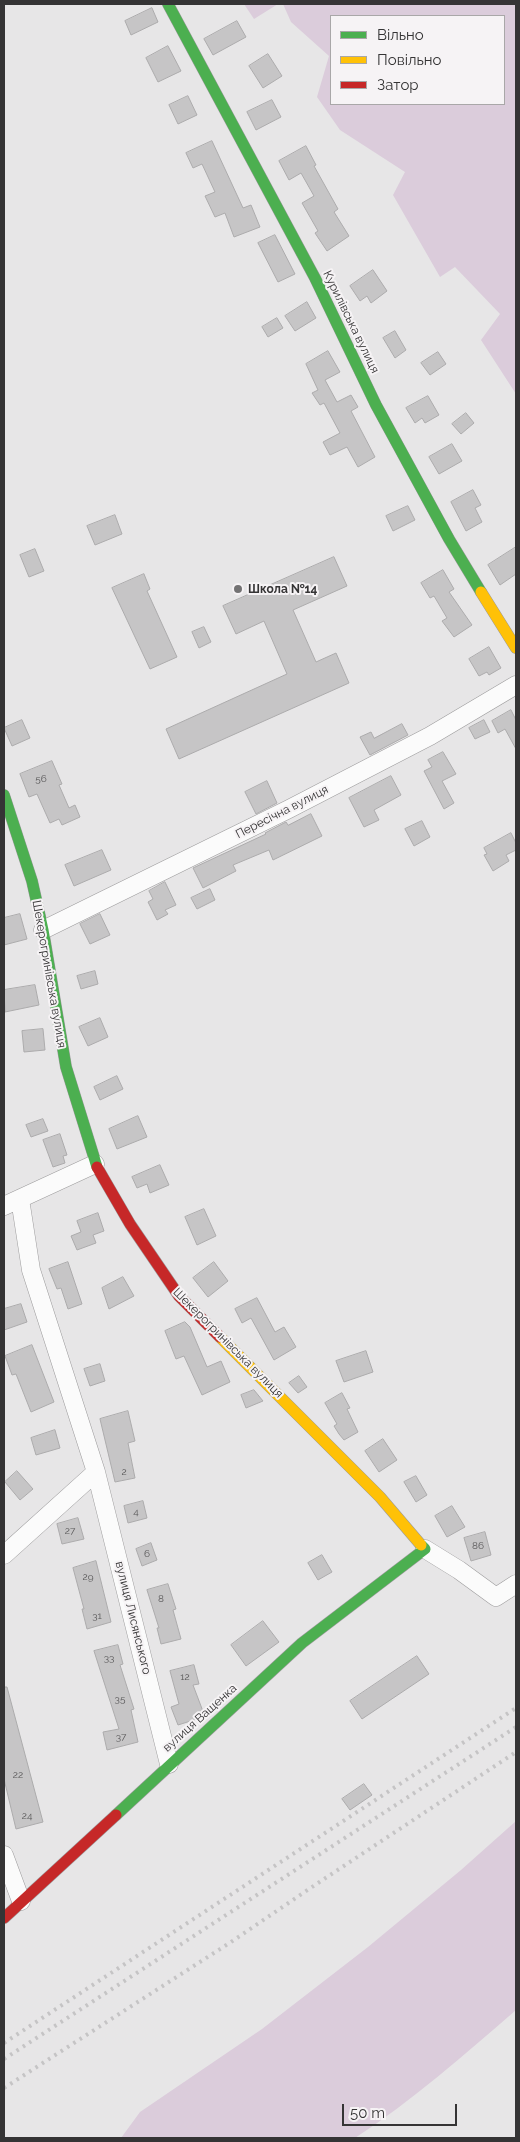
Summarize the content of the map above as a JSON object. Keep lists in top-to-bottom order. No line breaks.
{"streets":{"street":["Курилівська вулиця","Пересічна вулиця","Шекерогринівська вулиця","вулиця Лисянського","вулиця Ващенка"]},"crossings":[["Пересічна вулиця","Шекерогринівська вулиця"],["Шекерогринівська вулиця","вулиця Ващенка"],["вулиця Лисянського","вулиця Ващенка"]],"places":["Школа №14"],"house_numbers":["56","2","4","27","86","6","29","8","31","33","12","35","37","22","24"],"legend":["Вільно","Повільно","Затор"],"scale_bar":"50 m"}
